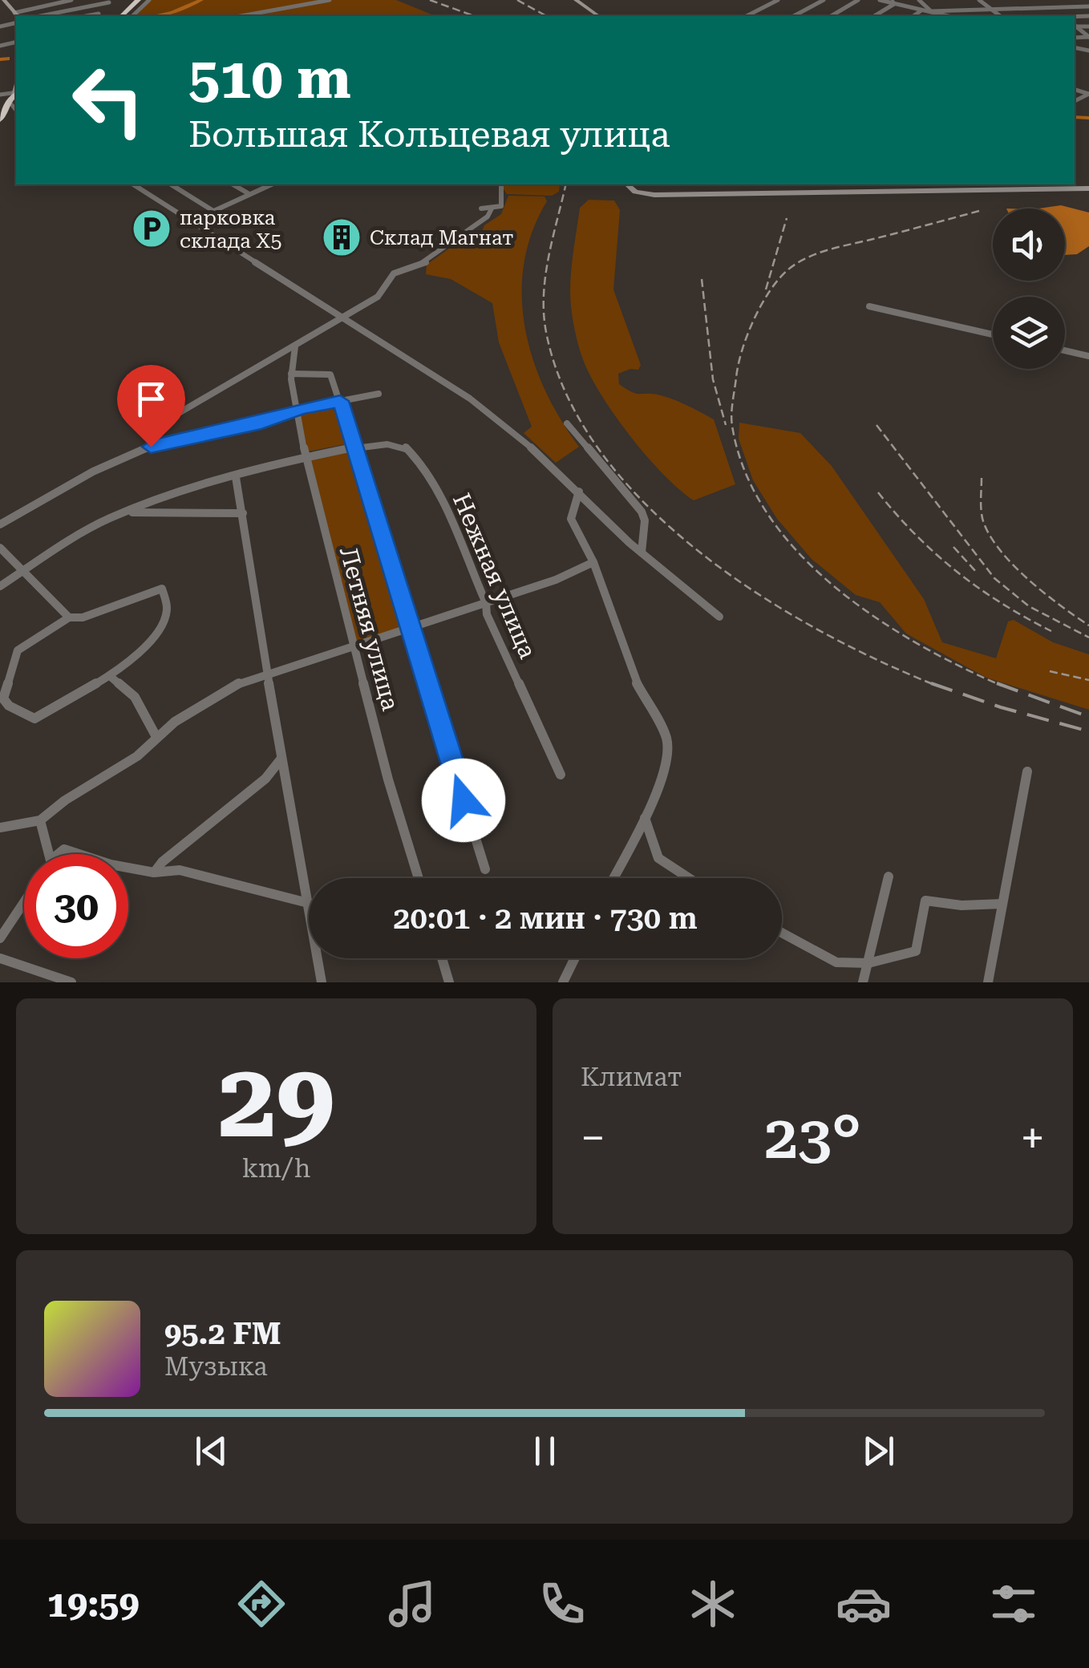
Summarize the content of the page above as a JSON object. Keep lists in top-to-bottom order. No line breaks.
{"streets":{"street":["Нежная улица","Летняя улица"]},"crossings":[["Нежная улица","Летняя улица"]],"places":{"parking":["парковка склада X5"],"building":["Склад Магнат"]},"page":{"turn":["510 m","Большая Кольцевая улица"],"limit":"30","trip":"20:01 · 2 мин · 730 m","tile":[["29","km/h"],"Климат"],"heat":["−","23°","+"],"song":["95.2 FM","Музыка"],"tabs":"19:59"}}
